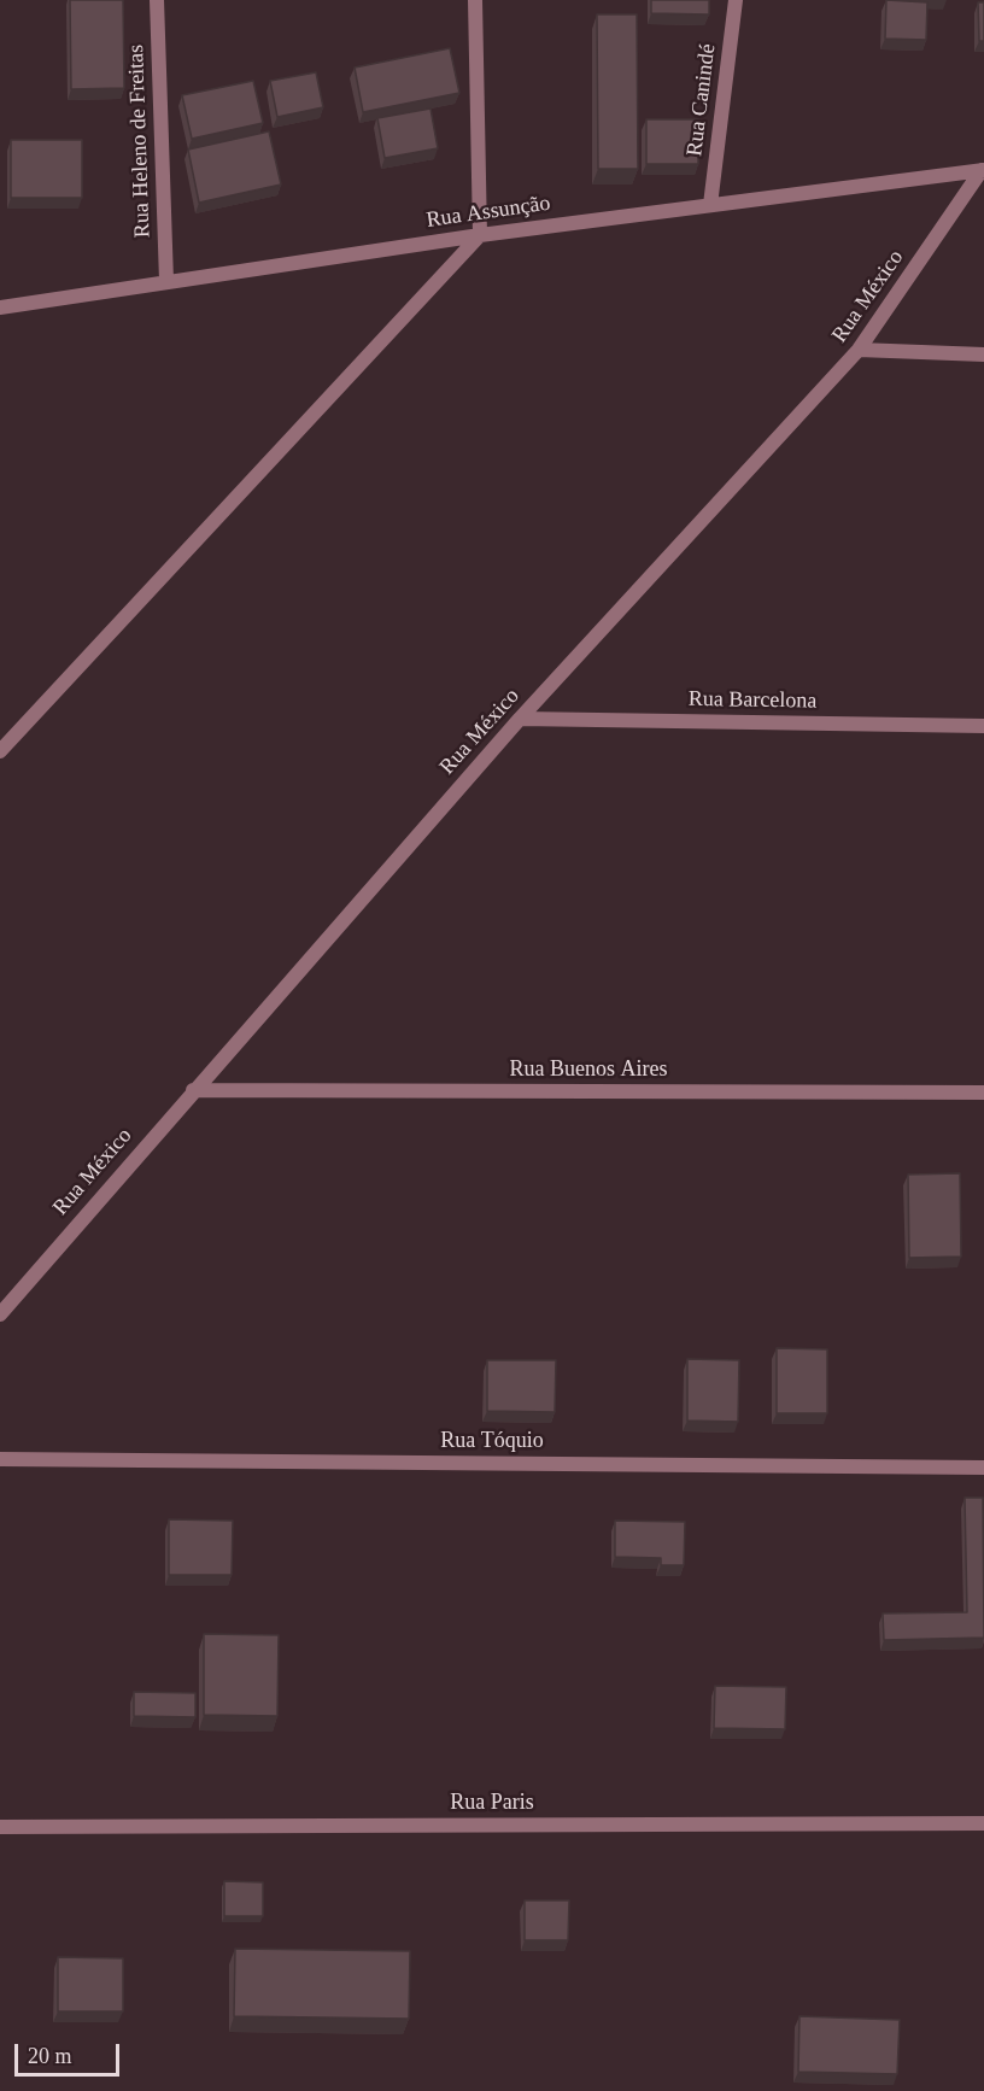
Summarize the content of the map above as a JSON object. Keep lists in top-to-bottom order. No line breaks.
{"streets":{"street":["Rua Canindé","Rua Heleno de Freitas","Rua Assunção","Rua México","Rua Barcelona","Rua Buenos Aires","Rua Tóquio","Rua Paris"]},"crossings":[["Rua Canindé","Rua Assunção"],["Rua Heleno de Freitas","Rua Assunção"],["Rua Assunção","Rua México"],["Rua México","Rua Barcelona"],["Rua México","Rua Buenos Aires"]],"scale_bar":"20 m"}
